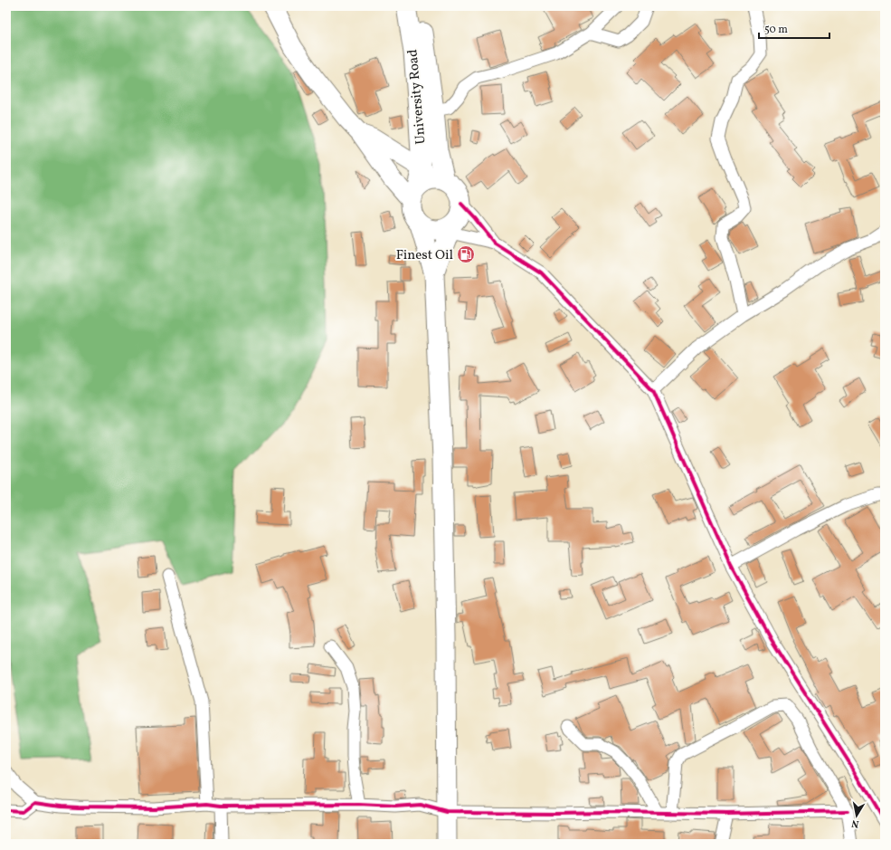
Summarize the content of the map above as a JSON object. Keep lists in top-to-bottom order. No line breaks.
{"streets":{"highway":["University Road"]},"places":{"fuel station":["Finest Oil"]},"scale_bar":"50 m","north":"bottom"}
